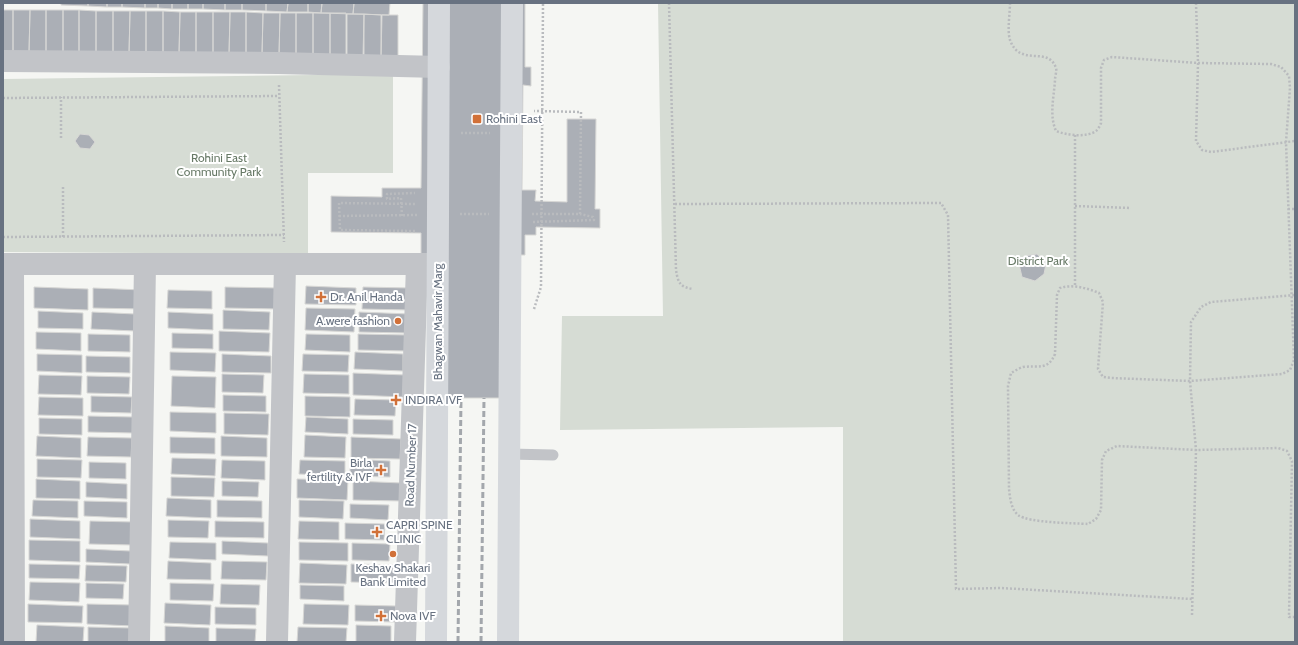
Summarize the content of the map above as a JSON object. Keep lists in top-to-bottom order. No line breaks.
{"streets":{"main road":["Bhagwan Mahavir Marg"],"street":["Road Number 17"]},"crossings":[["Bhagwan Mahavir Marg","Road Number 17"]],"parks":["Rohini East Community Park","District Park"],"places":{"transit":["Rohini East"],"health":["Dr. Anil Handa","INDIRA IVF","Birla fertility & IVF","CAPRI SPINE CLINIC","Nova IVF"],"other":["A.were fashion","Keshav Shakari Bank Limited"]}}
